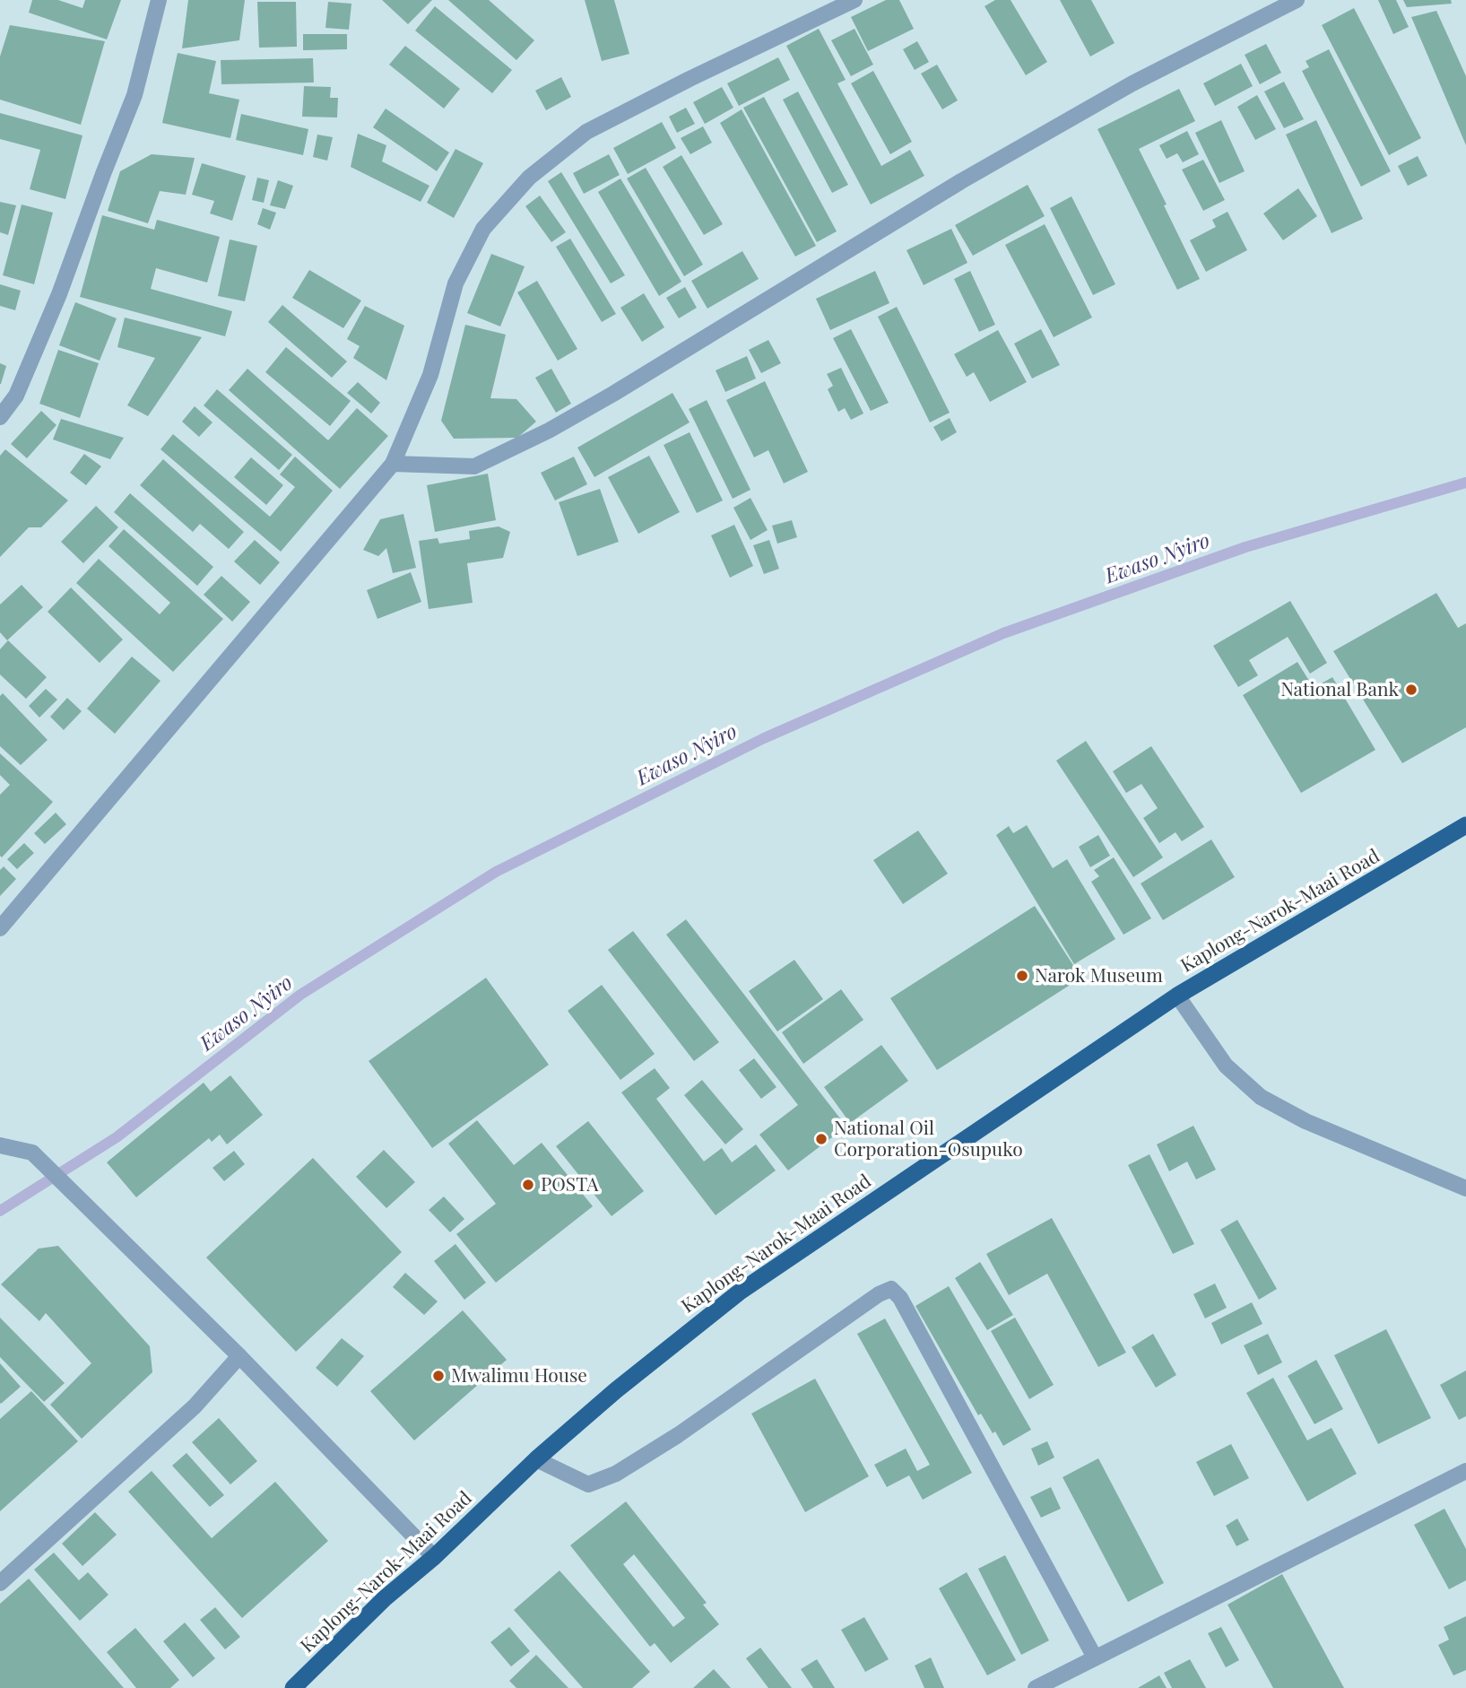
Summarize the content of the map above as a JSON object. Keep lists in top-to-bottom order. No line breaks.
{"streets":{"highway":["Kaplong-Narok-Maai Road"]},"water":["Ewaso Nyiro"],"places":["National Bank","Narok Museum","National Oil Corporation-Osupuko","POSTA","Mwalimu House"]}
